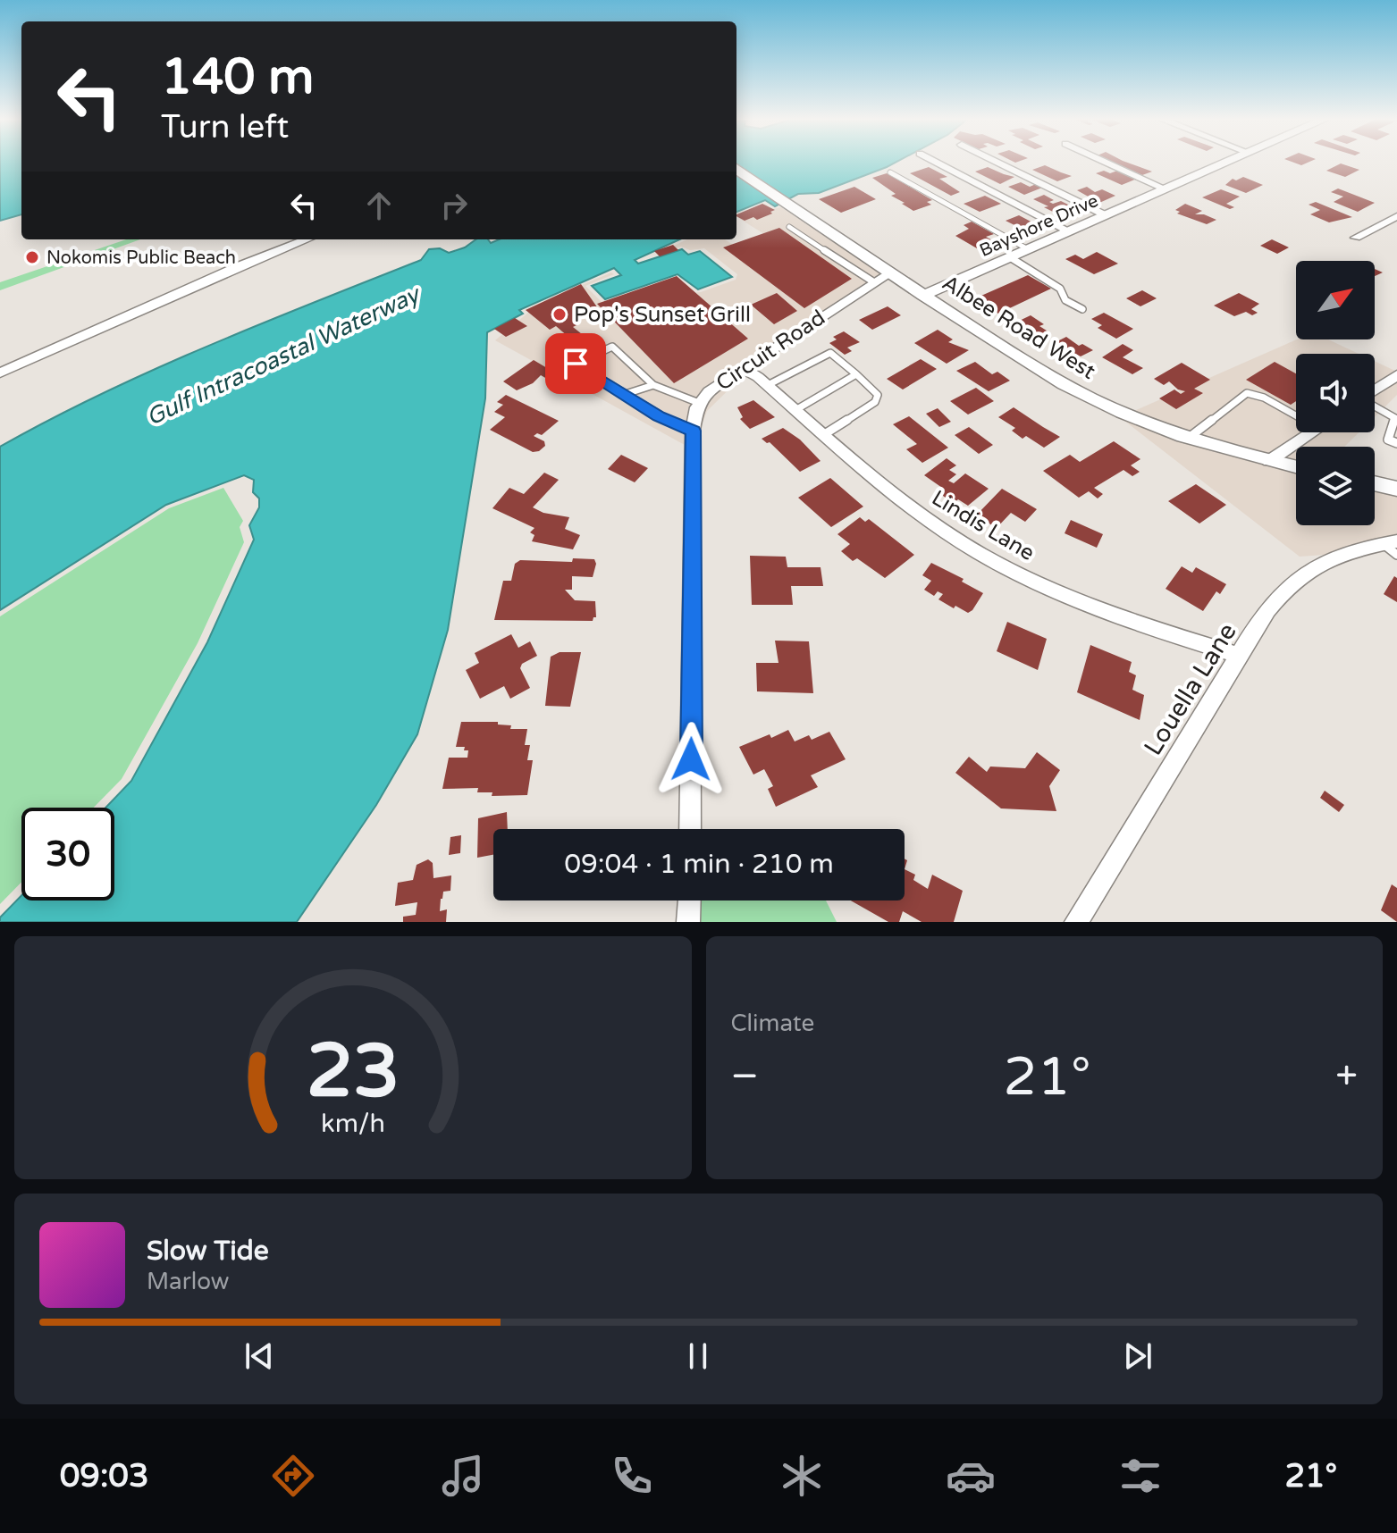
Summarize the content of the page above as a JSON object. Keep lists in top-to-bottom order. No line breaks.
{"streets":{"street":["Bayshore Drive","Albee Road West","Circuit Road","Lindis Lane","Louella Lane"]},"crossings":[["Bayshore Drive","Albee Road West"],["Albee Road West","Circuit Road"],["Circuit Road","Lindis Lane"],["Lindis Lane","Louella Lane"]],"water":["Gulf Intracoastal Waterway"],"places":["Nokomis Public Beach","Pop's Sunset Grill"],"north":"top right","page":{"turn":["140 m","Turn left"],"limit":"30","trip":"09:04 · 1 min · 210 m","tile":"Climate","heat":["−","21°","+"],"song":["Slow Tide","Marlow"],"tabs":["09:03","21°"],"gauge":["23","km/h"]}}
